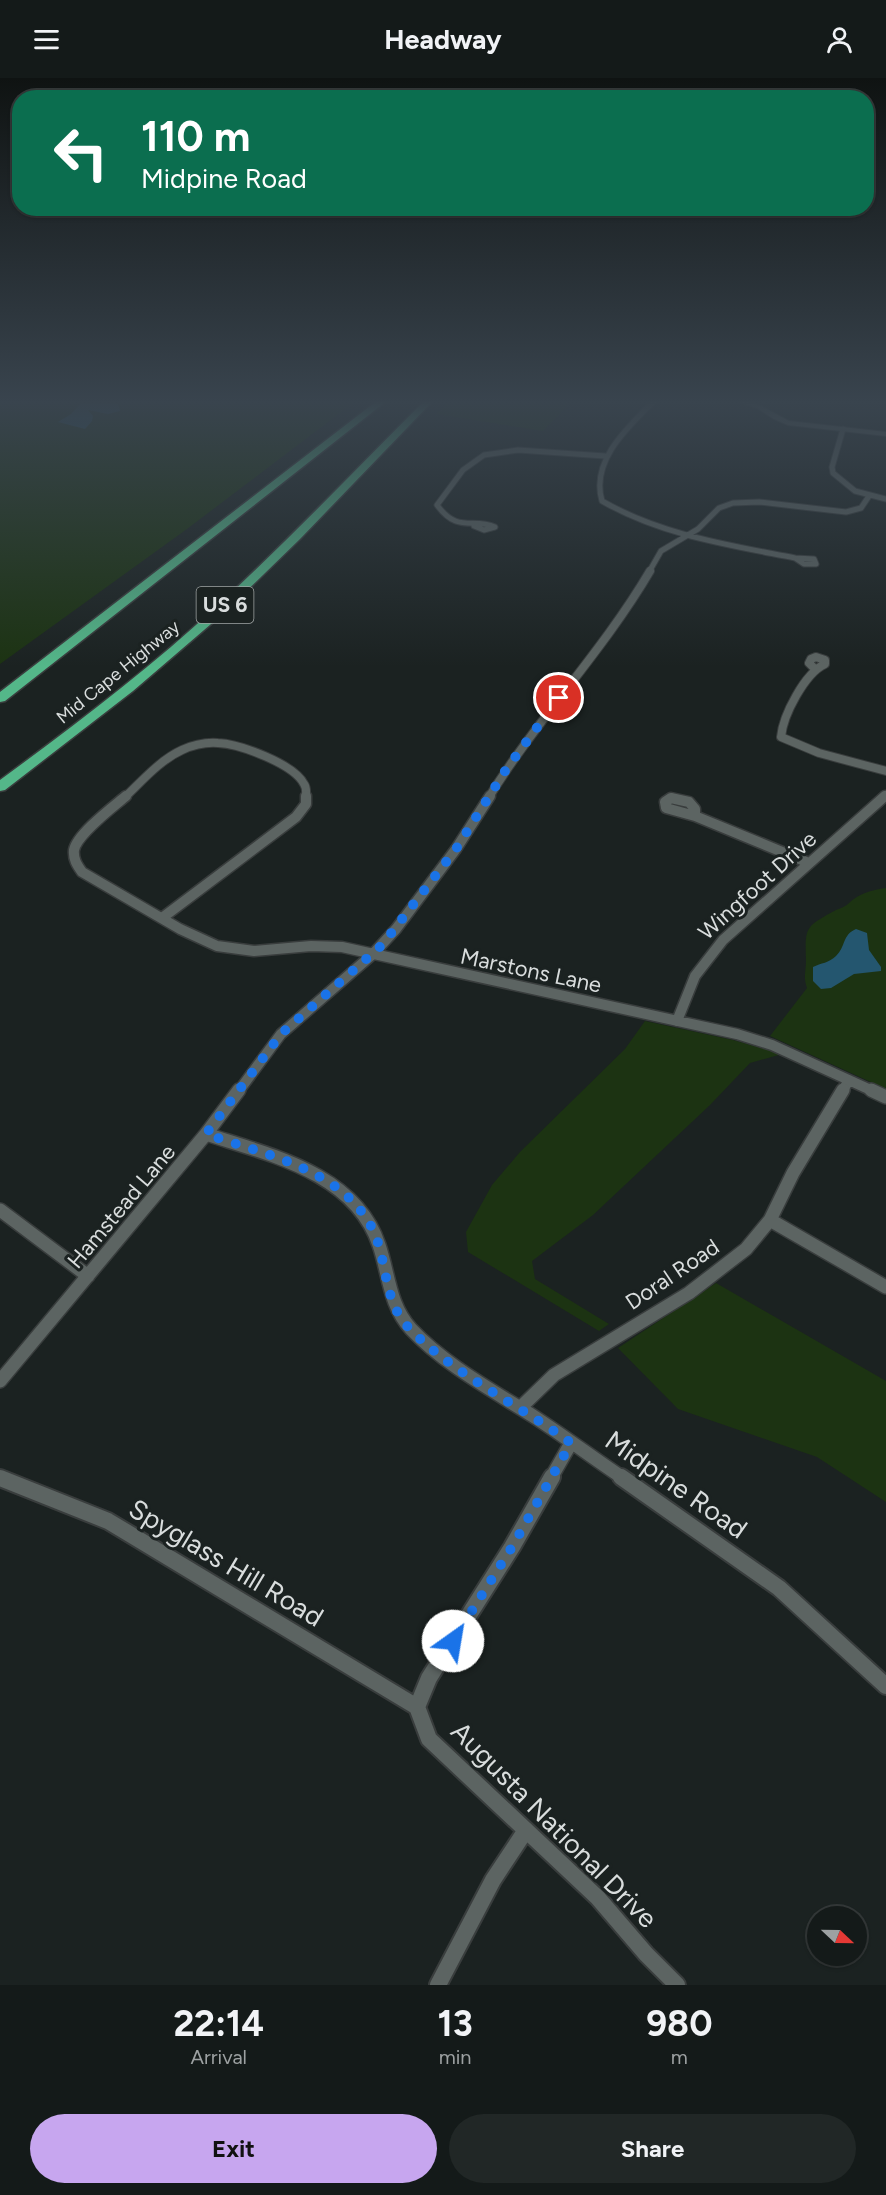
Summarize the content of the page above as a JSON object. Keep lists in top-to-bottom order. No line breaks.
{"streets":{"highway":["US 6","Mid Cape Highway"],"street":["Wingfoot Drive","Marstons Lane","Hamstead Lane","Doral Road","Midpine Road","Spyglass Hill Road","Augusta National Drive"]},"crossings":[["Wingfoot Drive","Marstons Lane"],["Marstons Lane","Hamstead Lane"],["Marstons Lane","Doral Road"],["Hamstead Lane","Midpine Road"],["Doral Road","Midpine Road"],["Spyglass Hill Road","Augusta National Drive"]],"north":"right","page":{"header":"Headway","turn":["110 m","Midpine Road"],"eta":["22:14","Arrival","13","min","980","m"],"buttons":["Exit","Share"]}}
